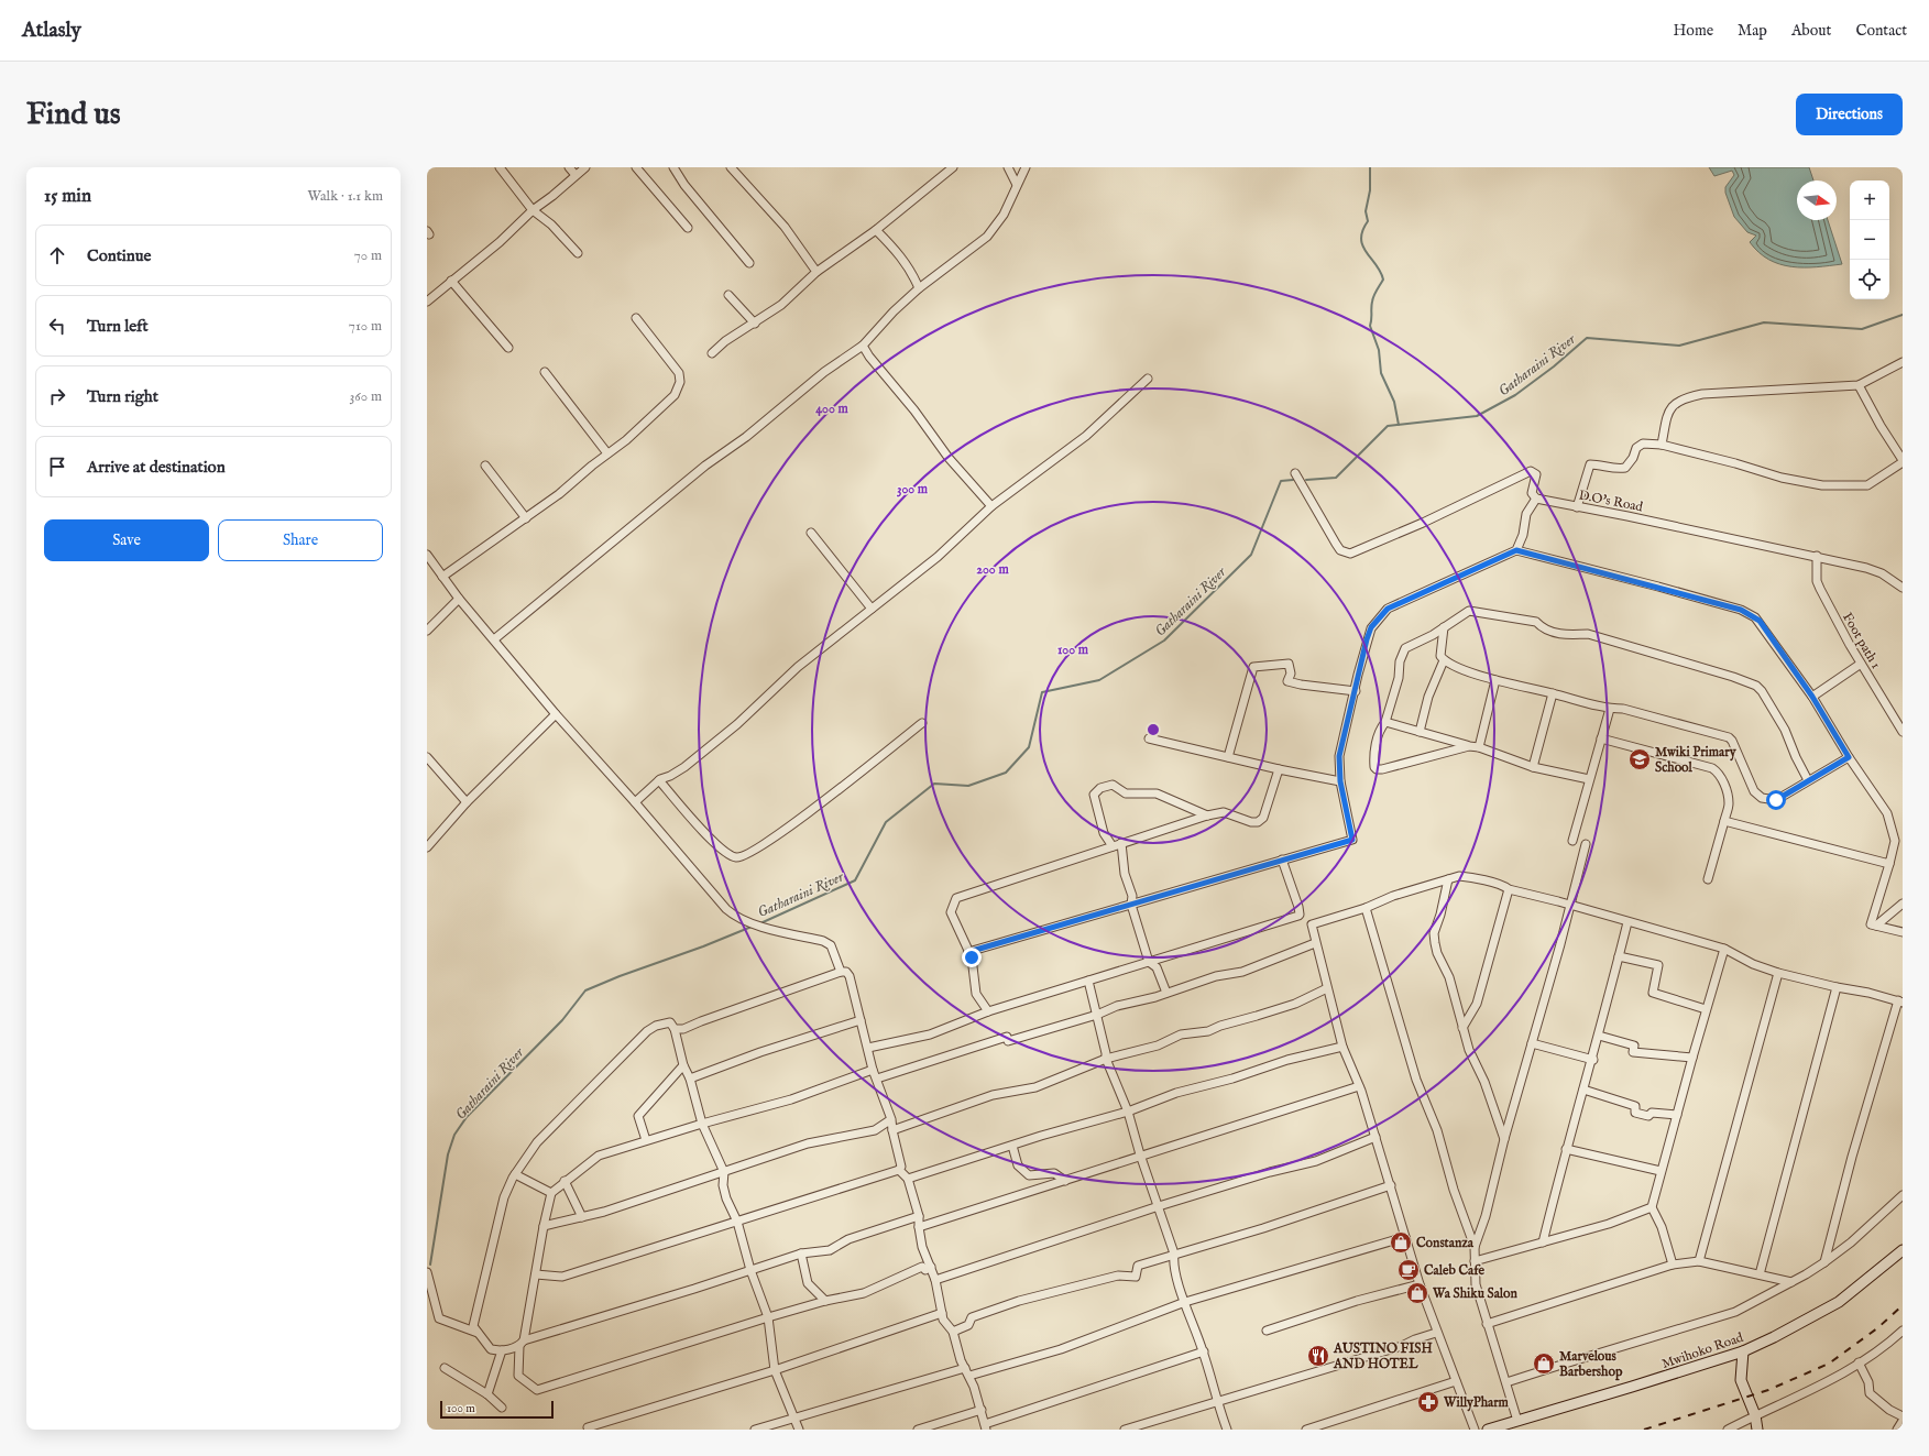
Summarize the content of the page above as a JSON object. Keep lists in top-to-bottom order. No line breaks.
{"streets":{"street":["D.O's Road","Foot path 1","Mwihoko Road"]},"crossings":[["D.O's Road","Foot path 1"]],"water":["Gatharaini River"],"places":{"school or university":["Mwiki Primary School"],"shop":["Constanza","Wa Shiku Salon","Marvelous Barbershop"],"cafe":["Caleb Cafe"],"restaurant":["AUSTINO FISH AND HOTEL"],"pharmacy":["WillyPharm"]},"scale_bar":"100 m","north":"right","page":{"header":"Atlasly","nav":["Home","Map","About","Contact"],"buttons":["Directions",["Save","Share"]],"title":"Find us","heading":["15 min","Walk · 1.1 km"],"map_buttons":["+","−"],"list":[["Continue","70 m"],["Turn left","710 m"],["Turn right","360 m"],"Arrive at destination"],"scale":"100 m"},"rings":["400 m","300 m","200 m","100 m"]}
